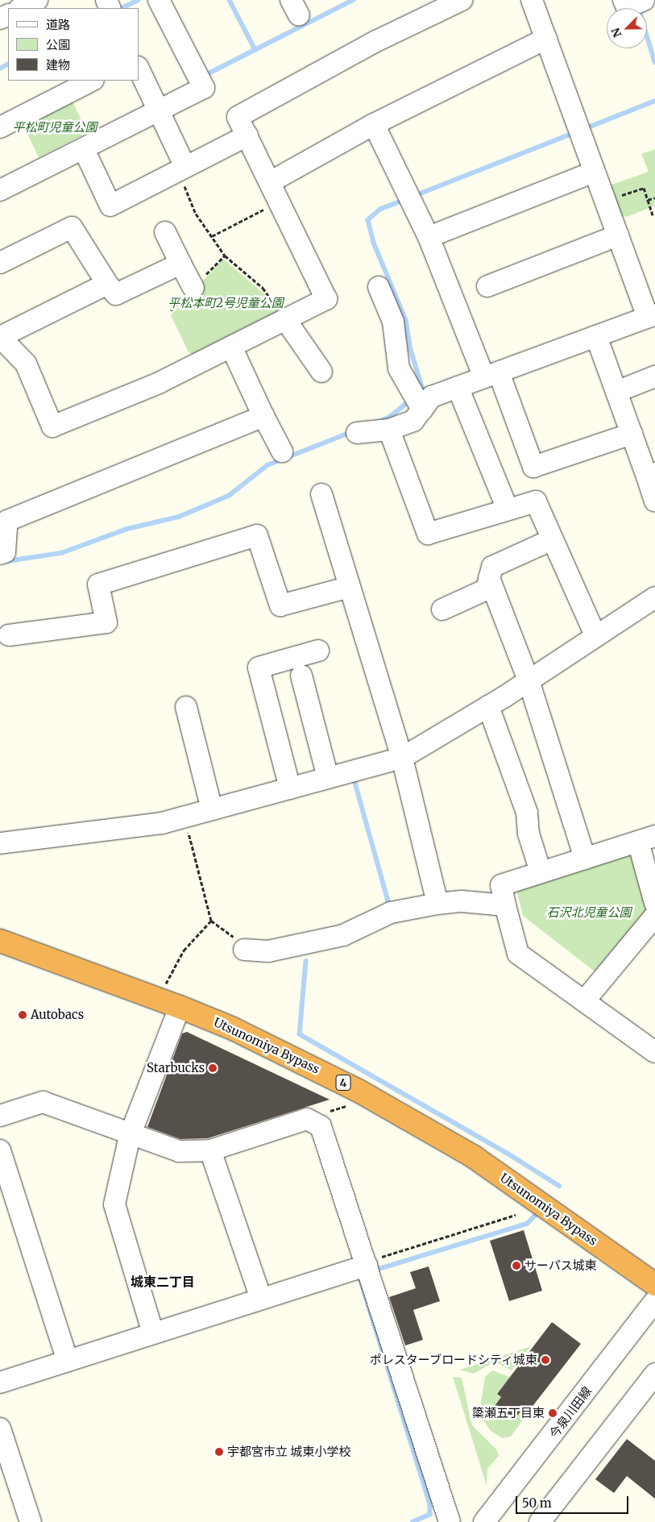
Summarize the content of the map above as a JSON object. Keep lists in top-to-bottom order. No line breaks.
{"streets":{"highway":["Utsunomiya Bypass","4"],"street":["今泉川田線"]},"districts":["城東二丁目"],"parks":["平松町児童公園","平松本町2号児童公園","石沢北児童公園"],"places":["Autobacs","Starbucks","サーパス城東","ポレスターブロードシティ城東","簗瀬五丁目東","宇都宮市立 城東小学校"],"legend":["道路","公園","建物"],"scale_bar":"50 m","north":"bottom left"}
